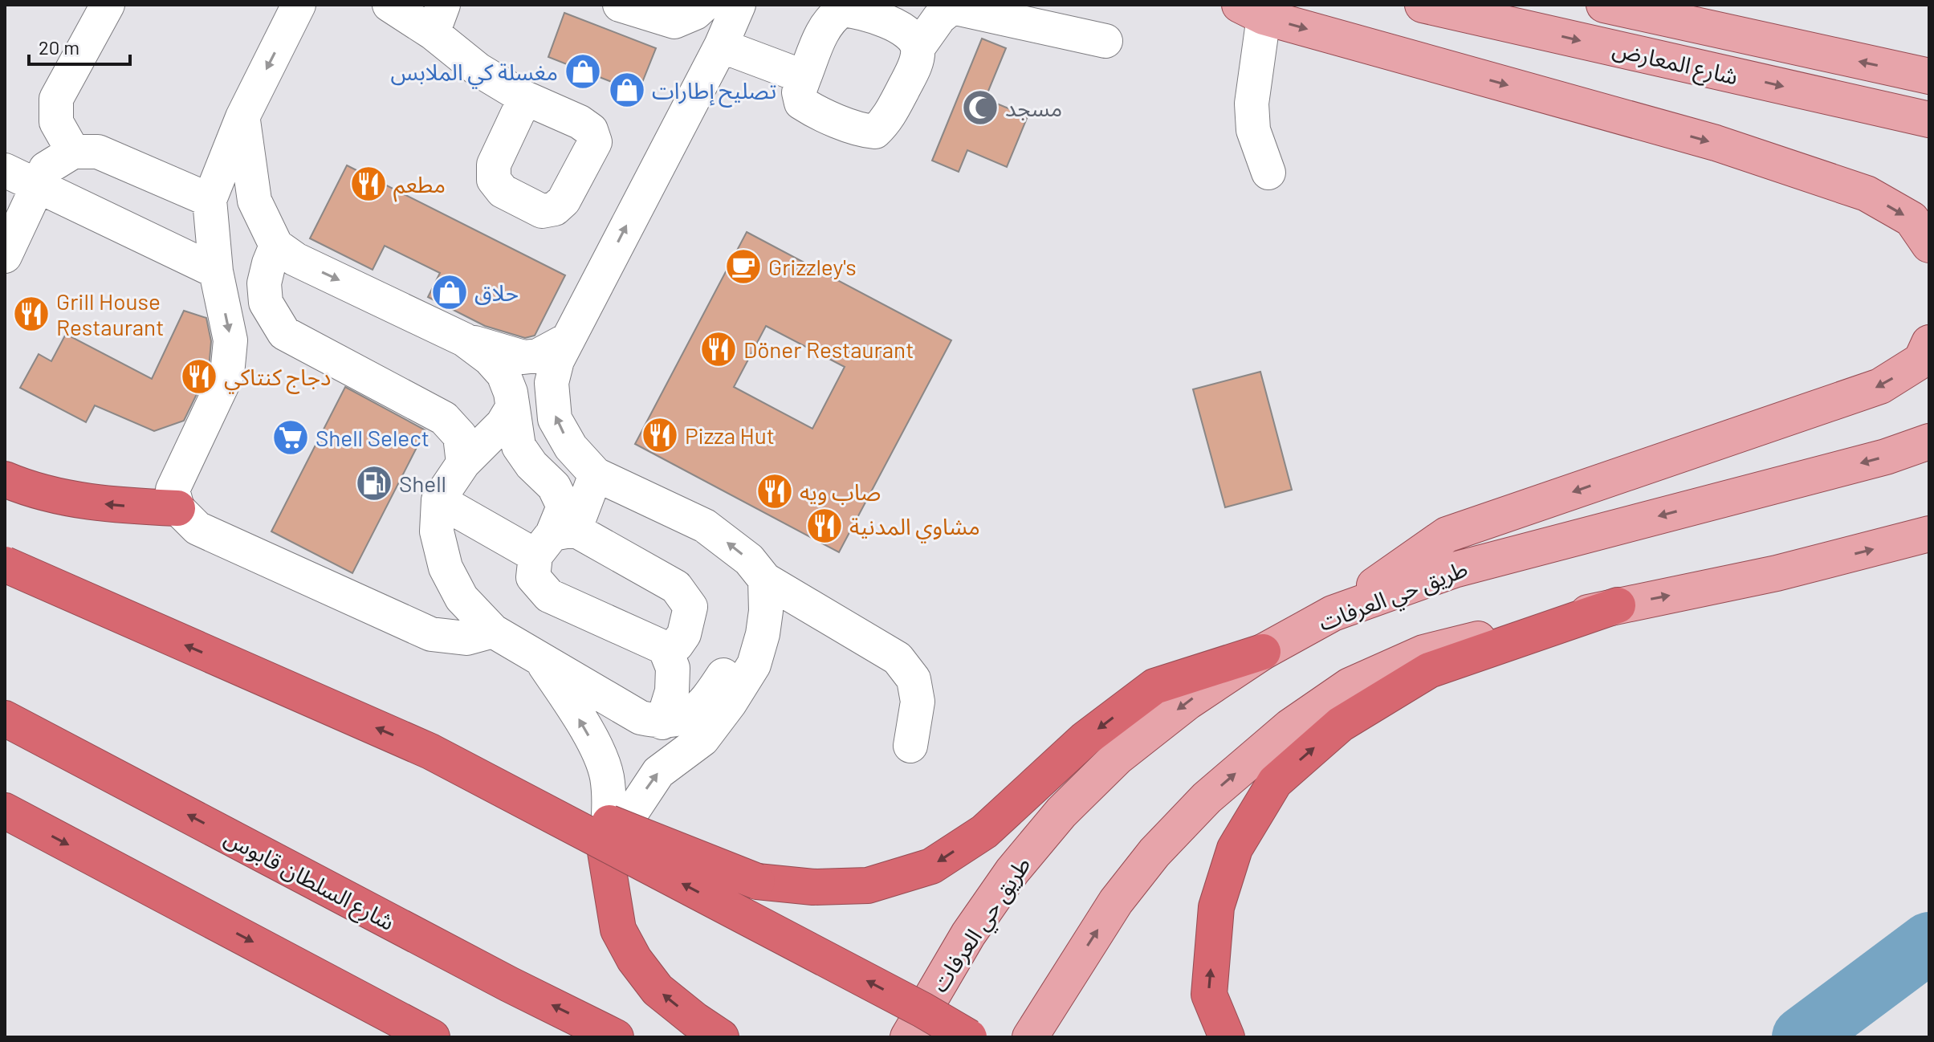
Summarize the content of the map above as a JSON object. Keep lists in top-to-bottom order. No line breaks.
{"streets":{"highway":["شارع السلطان قابوس"],"main road":["شارع المعارض","طريق حي العرفات"]},"places":{"shop":["مغسلة كي الملابس","تصليح إطارات","حلاق"],"mosque":["مسجد"],"restaurant":["مطعم","Grill House Restaurant","Döner Restaurant","دجاج كنتاكي","Pizza Hut","صاب ويه","مشاوي المدنية"],"cafe":["Grizzley's"],"supermarket":["Shell Select"],"fuel station":["Shell"]},"scale_bar":"20 m"}
